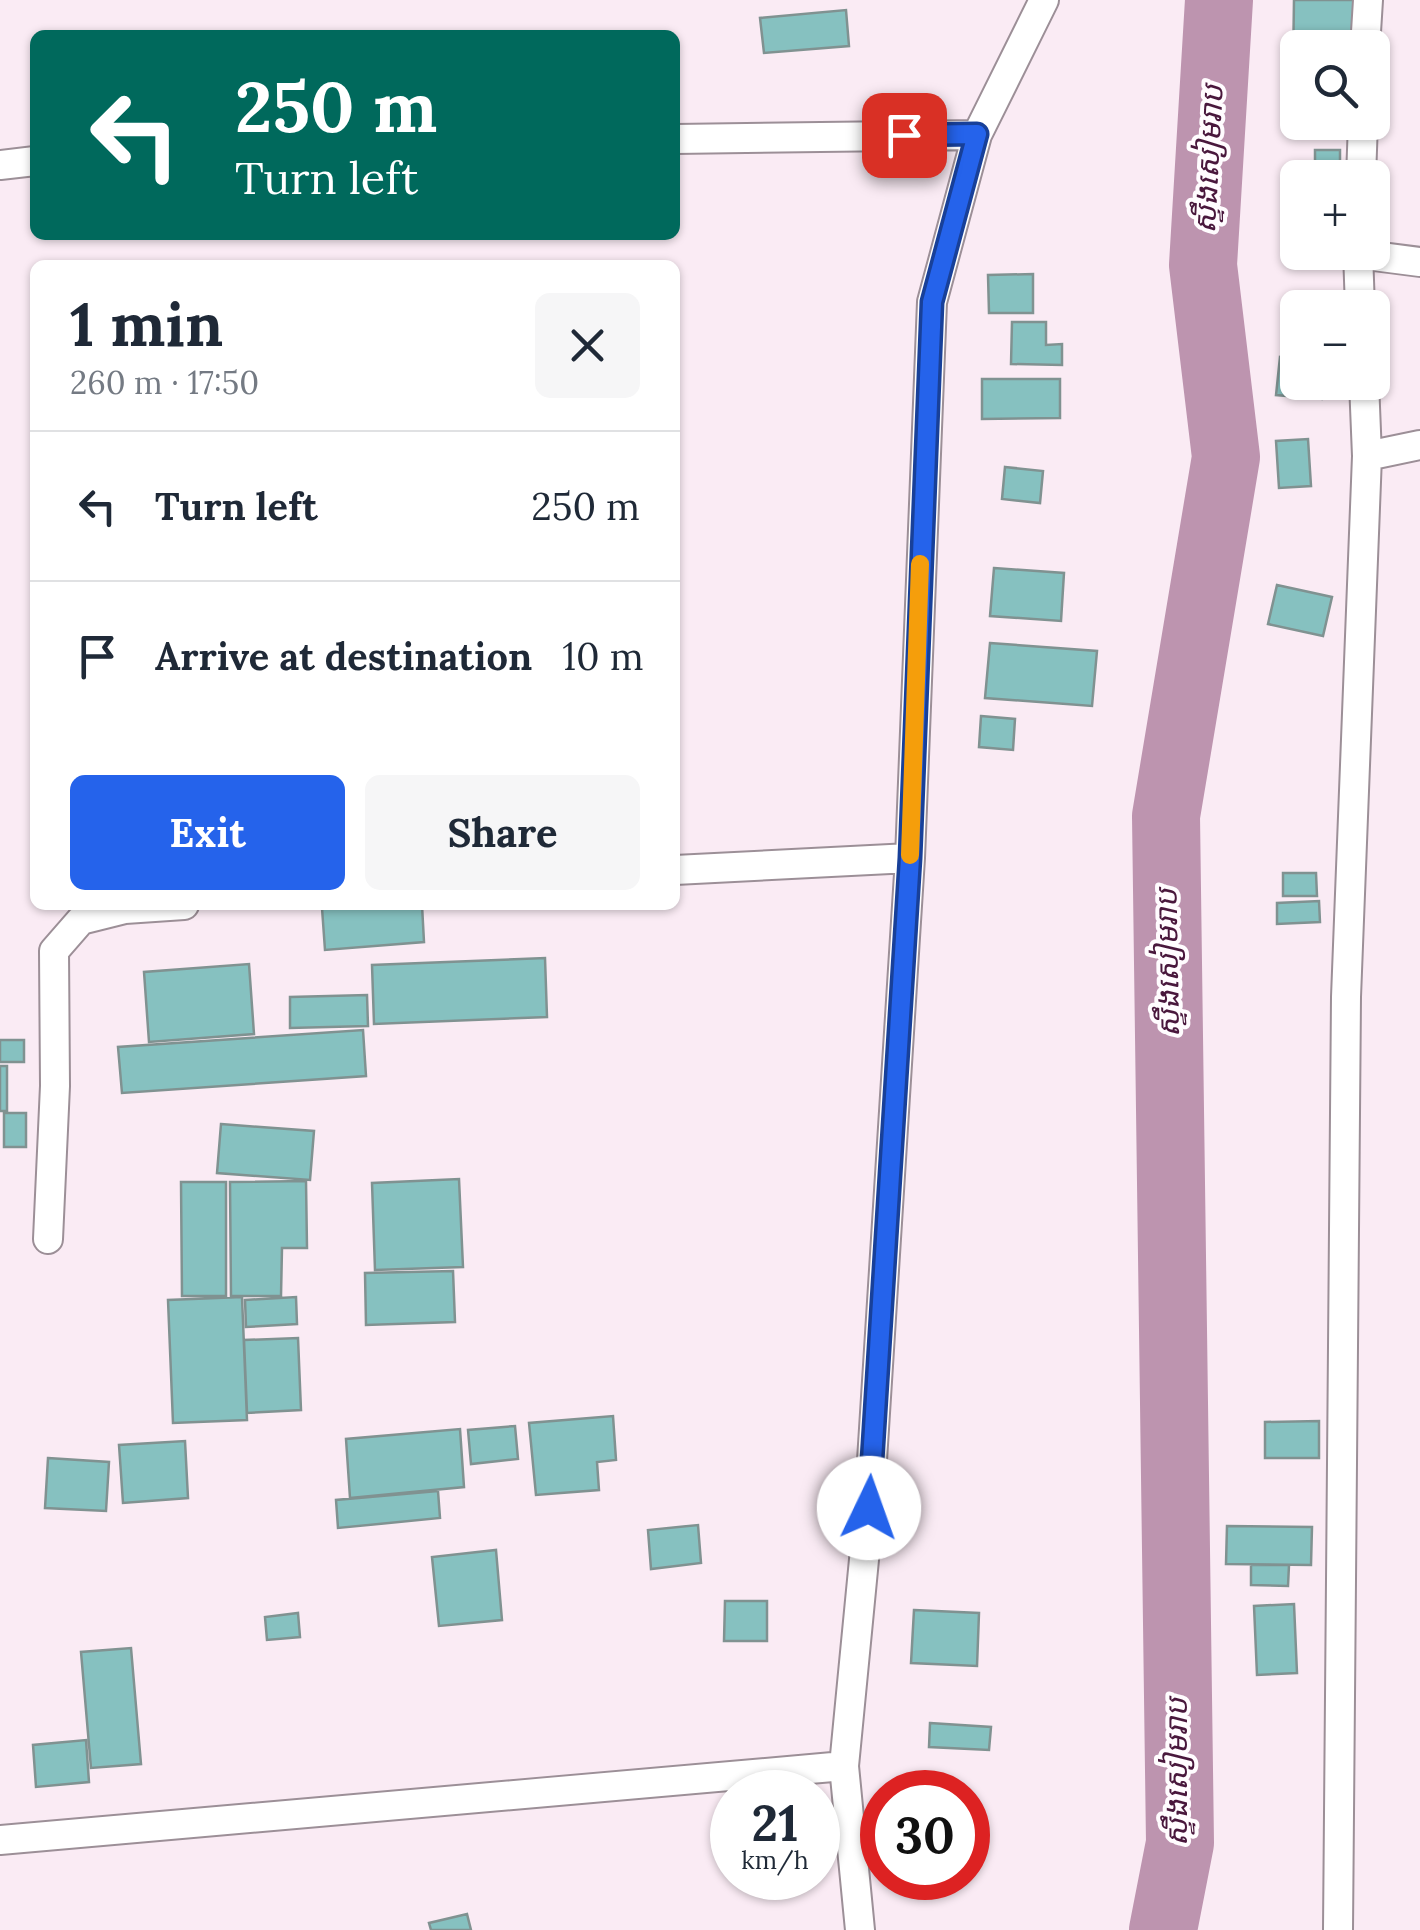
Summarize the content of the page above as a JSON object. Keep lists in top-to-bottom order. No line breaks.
{"water":["ស្ទឹងសៀមរាប"],"page":{"map_buttons":["+","−"],"turn":["250 m","Turn left"],"heading":["1 min","260 m · 17:50"],"list":[{"name":"Turn left","value":"250 m"},{"name":"Arrive at destination","value":"10 m"}],"buttons":["Exit","Share"],"speed":"21 km/h","limit":"30"}}
